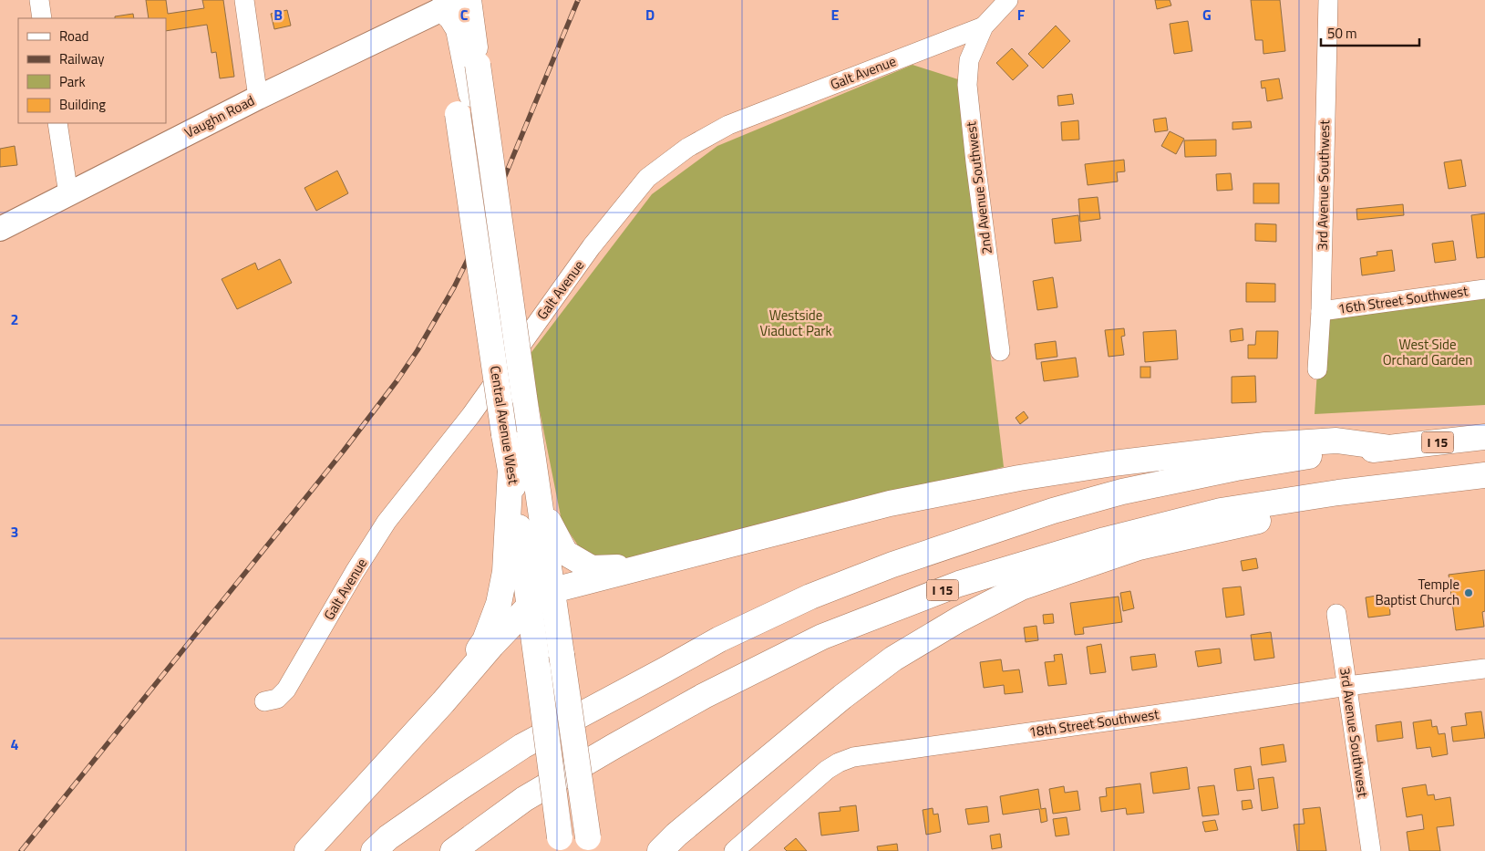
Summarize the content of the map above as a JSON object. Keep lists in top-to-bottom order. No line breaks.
{"streets":{"highway":["Central Avenue West","I 15"],"main road":["Vaughn Road"],"street":["Galt Avenue","3rd Avenue Southwest","2nd Avenue Southwest","16th Street Southwest","18th Street Southwest"]},"crossings":[["Galt Avenue","2nd Avenue Southwest"],["Vaughn Road","Central Avenue West"],["3rd Avenue Southwest","16th Street Southwest"],["3rd Avenue Southwest","18th Street Southwest"]],"parks":["Westside Viaduct Park","West Side Orchard Garden"],"places":["Temple Baptist Church"],"legend":["Road","Railway","Park","Building"],"scale_bar":"50 m","grid":{"columns":["B","C","D","E","F","G"],"rows":["2","3","4"]}}
